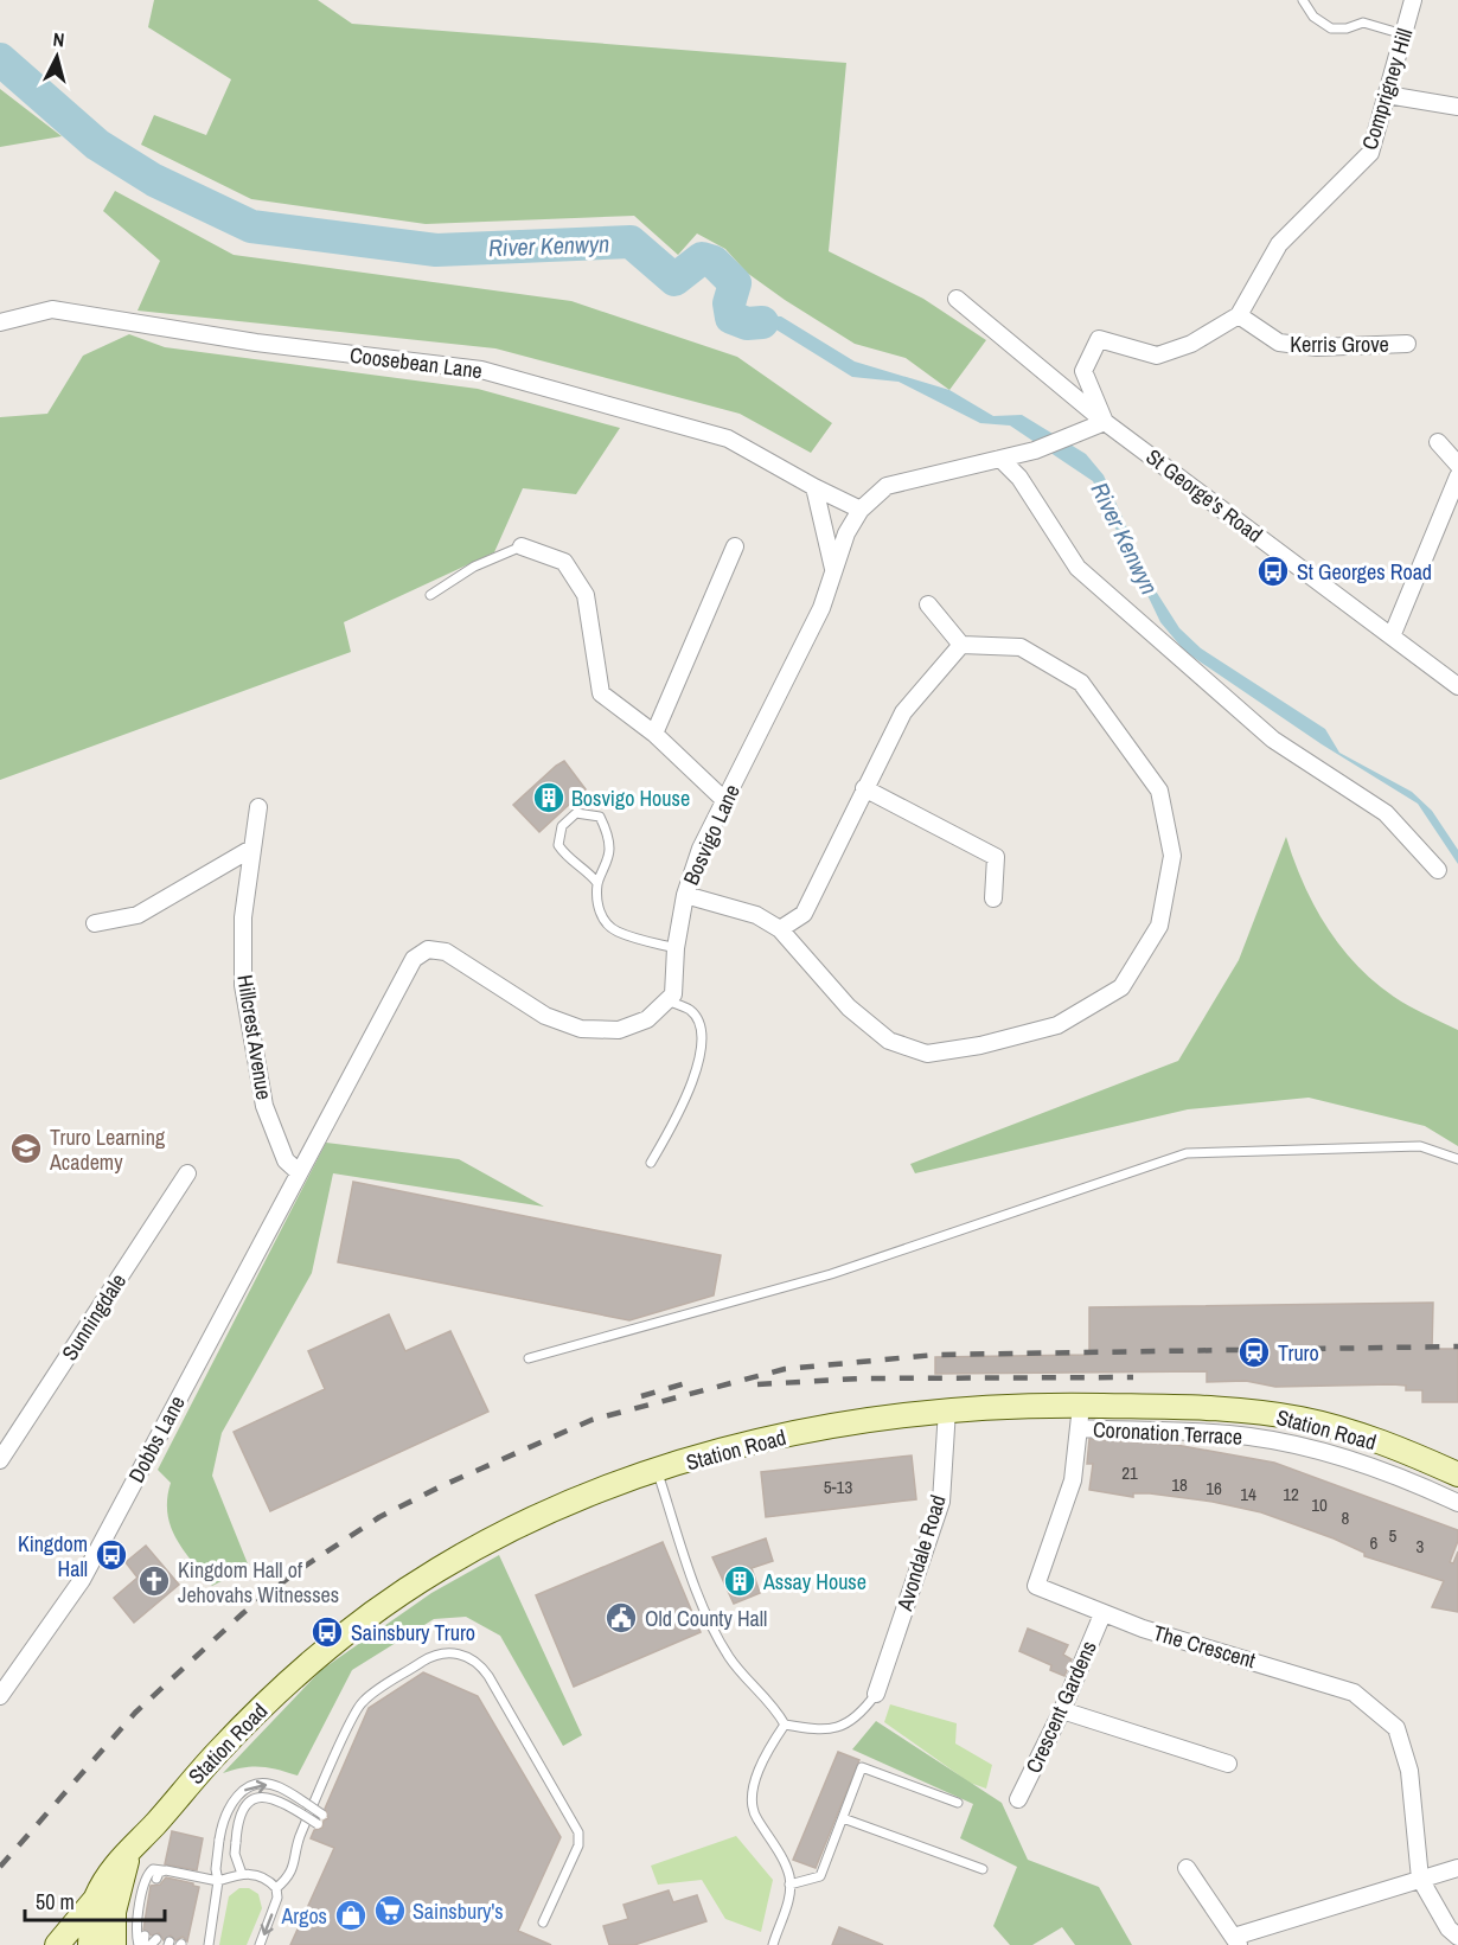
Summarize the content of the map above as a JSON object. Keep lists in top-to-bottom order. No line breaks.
{"streets":{"street":["Comprigney Hill","Kerris Grove","Coosebean Lane","St George's Road","Bosvigo Lane","Hillcrest Avenue","Sunningdale","Station Road","Coronation Terrace","Dobbs Lane","Avondale Road","The Crescent","Crescent Gardens"]},"crossings":[["Comprigney Hill","Kerris Grove"],["Comprigney Hill","St George's Road"],["Comprigney Hill","Bosvigo Lane"],["Coosebean Lane","Bosvigo Lane"],["St George's Road","Bosvigo Lane"],["Hillcrest Avenue","Dobbs Lane"],["Station Road","Coronation Terrace"],["Station Road","Avondale Road"],["Station Road","The Crescent"],["Coronation Terrace","The Crescent"],["The Crescent","Crescent Gardens"]],"water":["River Kenwyn"],"places":{"bus stop":["St Georges Road","Kingdom Hall","Sainsbury Truro"],"building":["Bosvigo House","Assay House"],"school or university":["Truro Learning Academy"],"station":["Truro"],"church":["Kingdom Hall of Jehovahs Witnesses"],"public building":["Old County Hall"],"supermarket":["Sainsbury's"],"shop":["Argos"]},"house_numbers":["21","18","5-13","16","14","12","10","8","5","6","3"],"scale_bar":"50 m","north":"top"}
